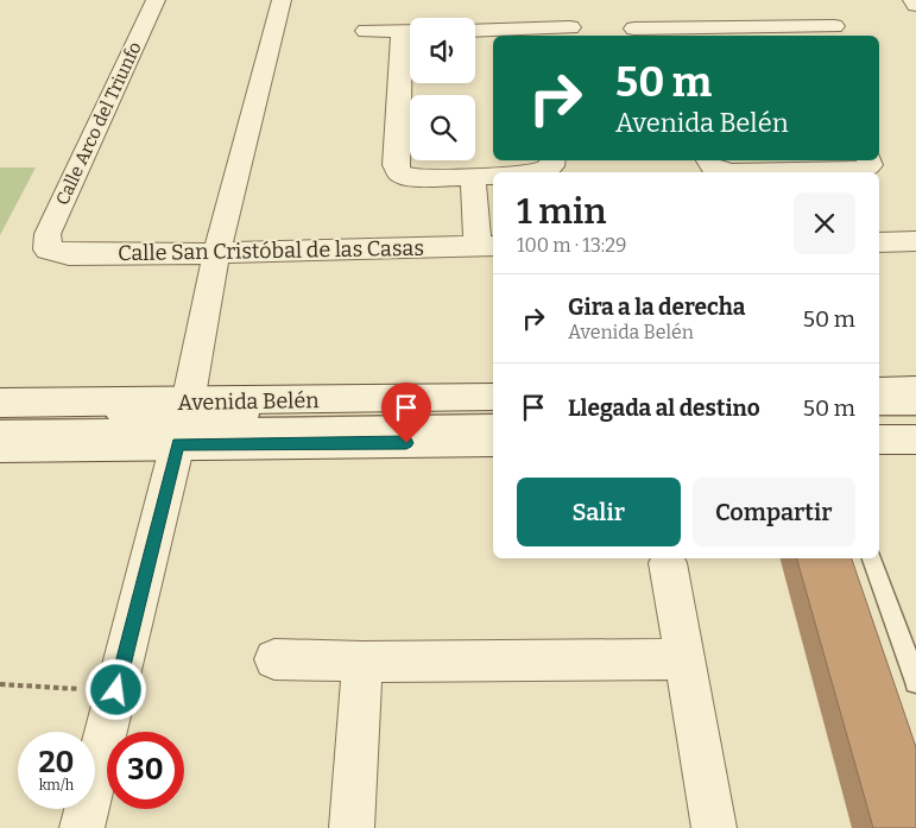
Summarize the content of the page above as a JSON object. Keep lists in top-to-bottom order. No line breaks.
{"streets":{"street":["Calle Arco del Triunfo","Calle San Cristóbal de las Casas","Avenida Belén"]},"crossings":[["Calle Arco del Triunfo","Calle San Cristóbal de las Casas"]],"page":{"turn":["50 m","Avenida Belén"],"heading":["1 min","100 m · 13:29"],"list":[{"name":"Gira a la derecha","note":"Avenida Belén","value":"50 m"},{"name":"Llegada al destino","value":"50 m"}],"buttons":["Salir","Compartir"],"speed":"20 km/h","limit":"30"}}
